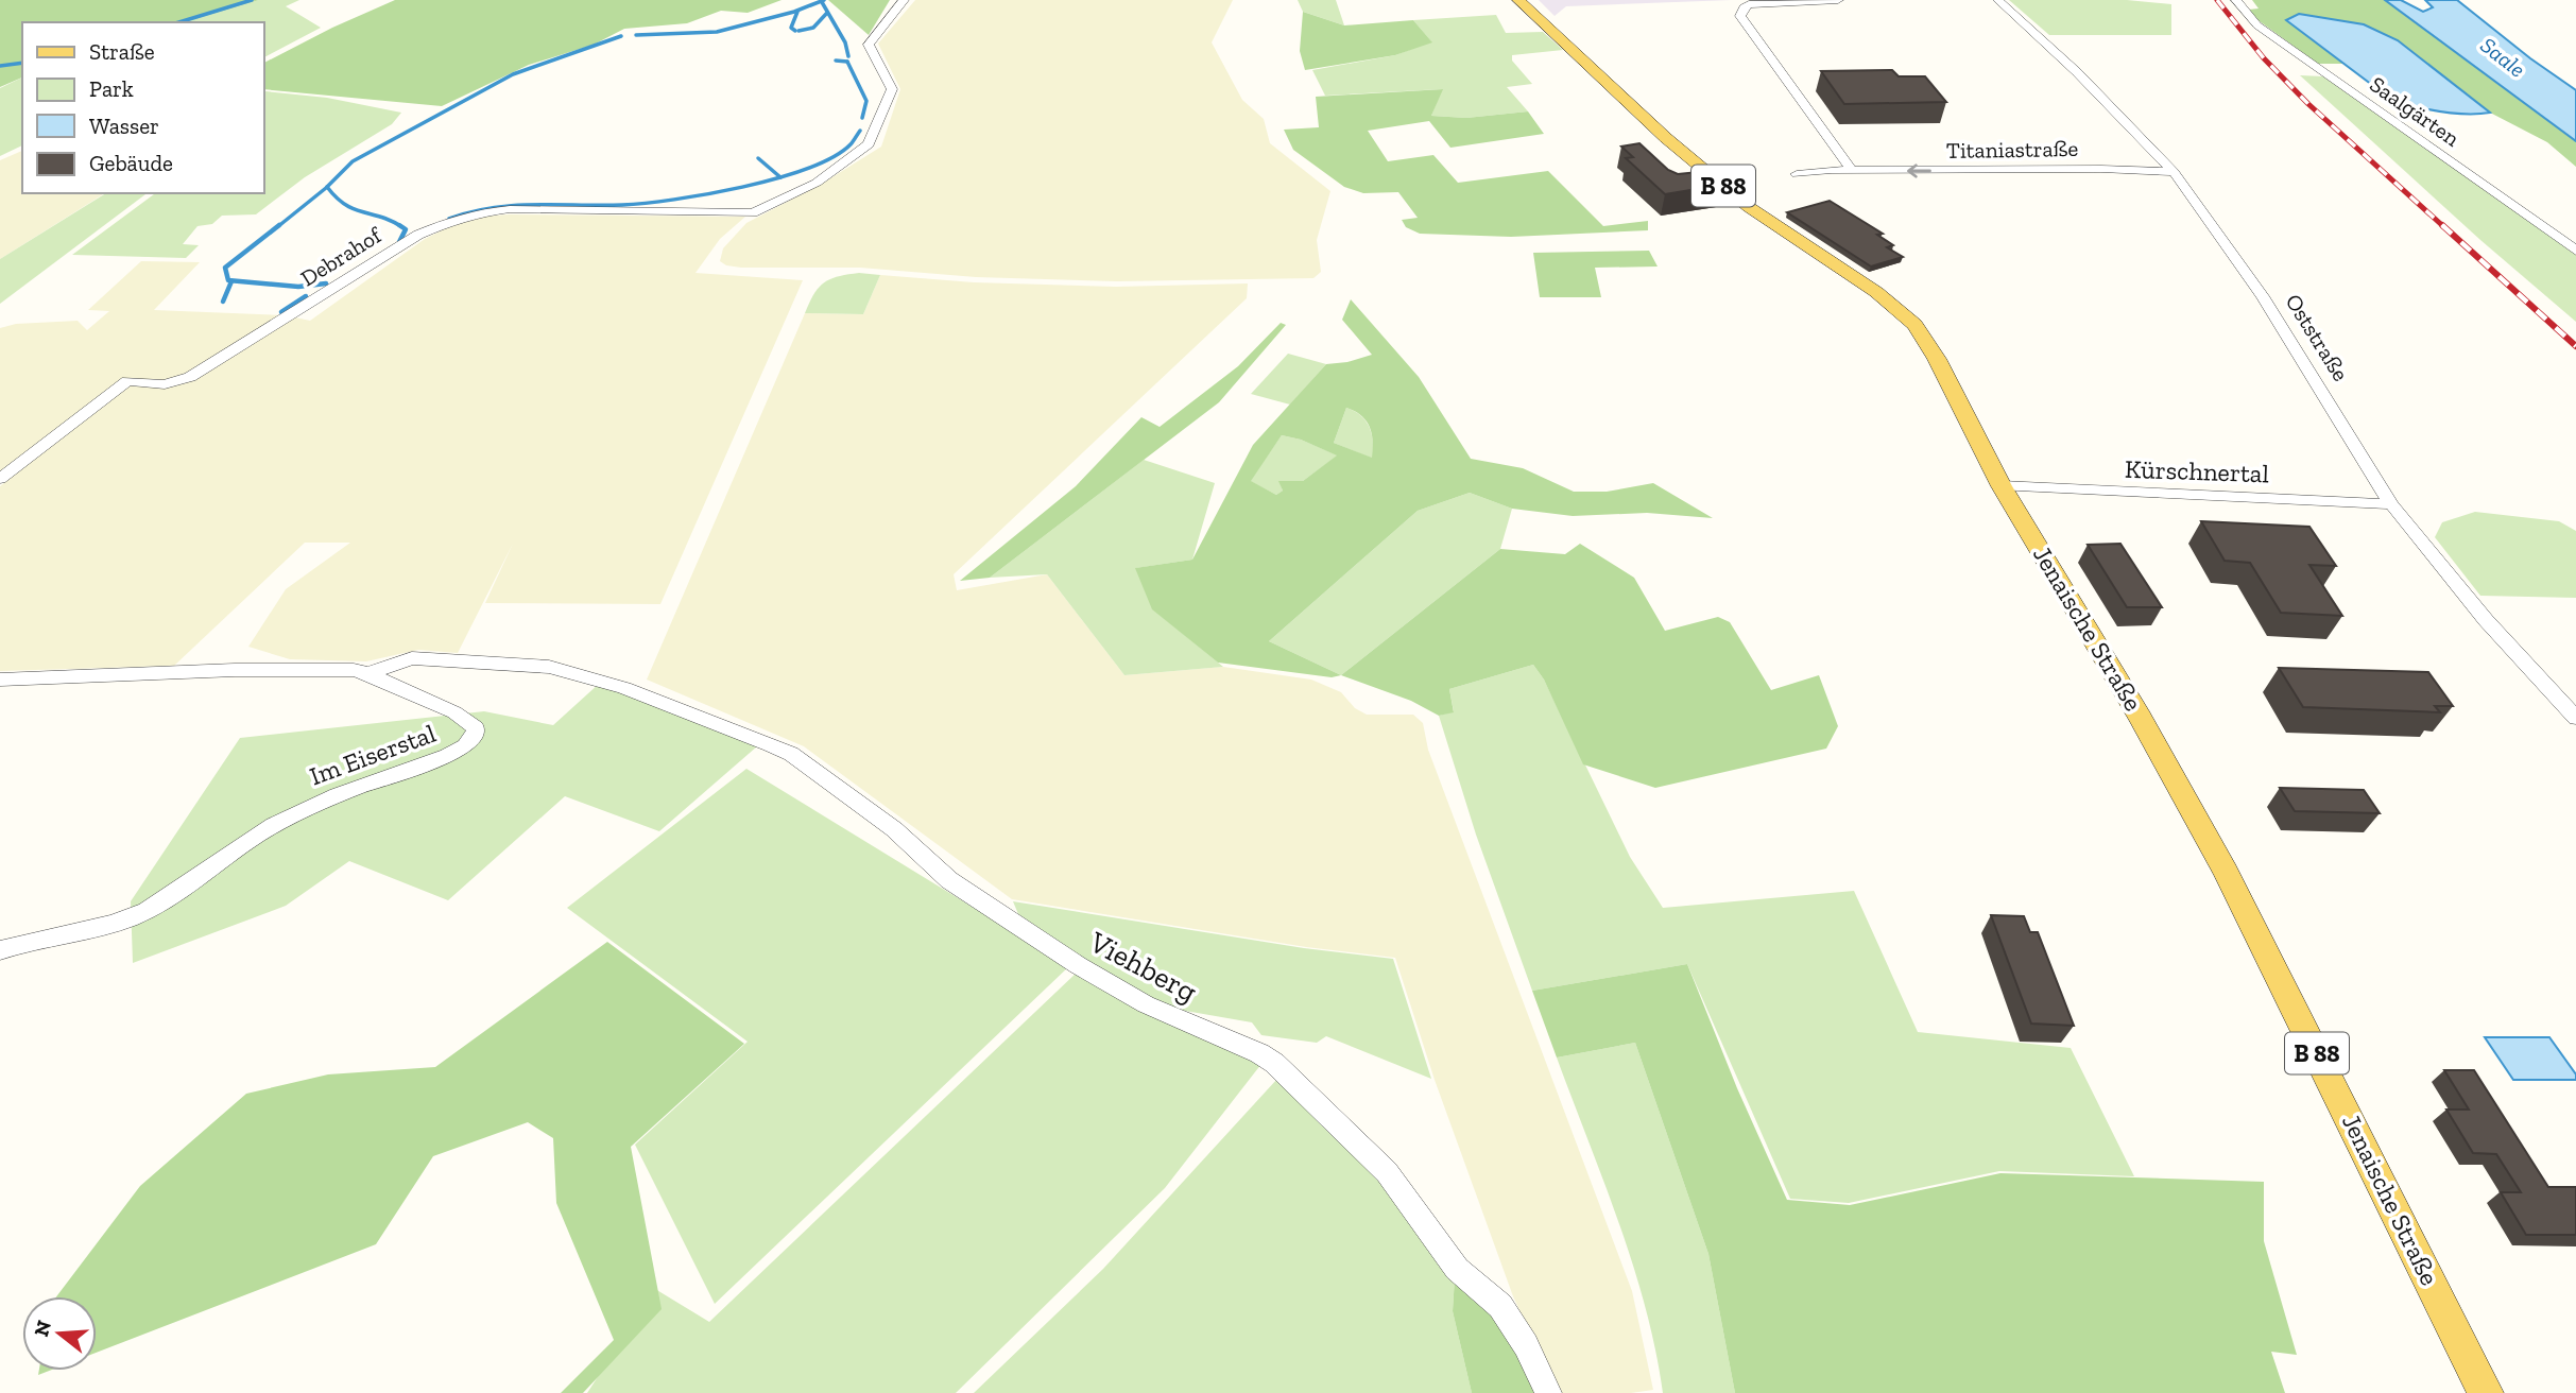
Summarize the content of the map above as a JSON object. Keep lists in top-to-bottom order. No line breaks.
{"streets":{"main road":["B 88","Jenaische Straße"],"street":["Saalgärten","Titaniastraße","Debrahof","Oststraße","Kürschnertal","Im Eiserstal","Viehberg"]},"crossings":[["Titaniastraße","Oststraße"],["Oststraße","Kürschnertal"],["Kürschnertal","Jenaische Straße"],["Im Eiserstal","Viehberg"]],"one_way":["Titaniastraße"],"water":["Saale"],"legend":["Straße","Park","Wasser","Gebäude"],"north":"left"}
